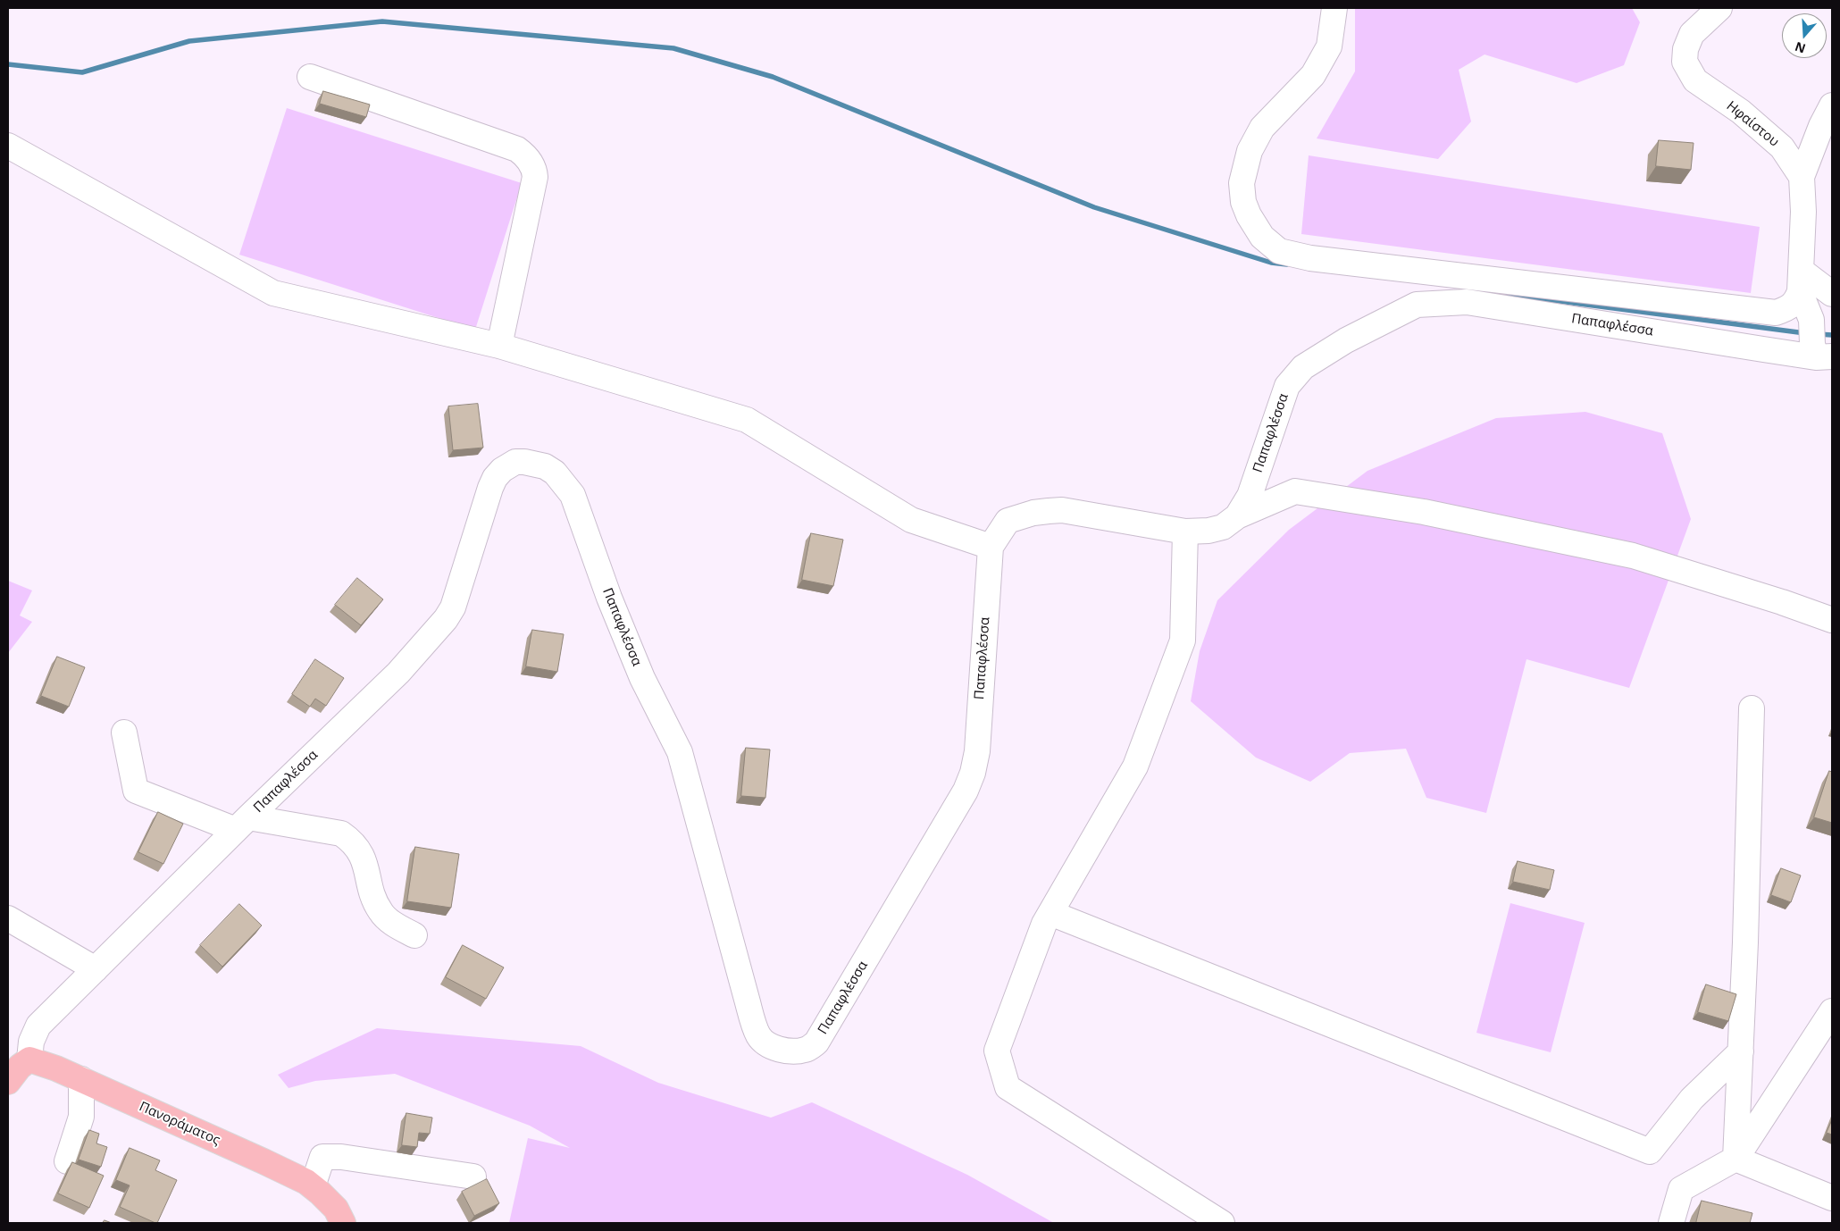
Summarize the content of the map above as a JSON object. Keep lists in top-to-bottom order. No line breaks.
{"streets":{"main road":["Πανοράματος"],"street":["Ηφαίστου","Παπαφλέσσα"]},"crossings":[["Παπαφλέσσα","Πανοράματος"]],"north":"bottom"}
